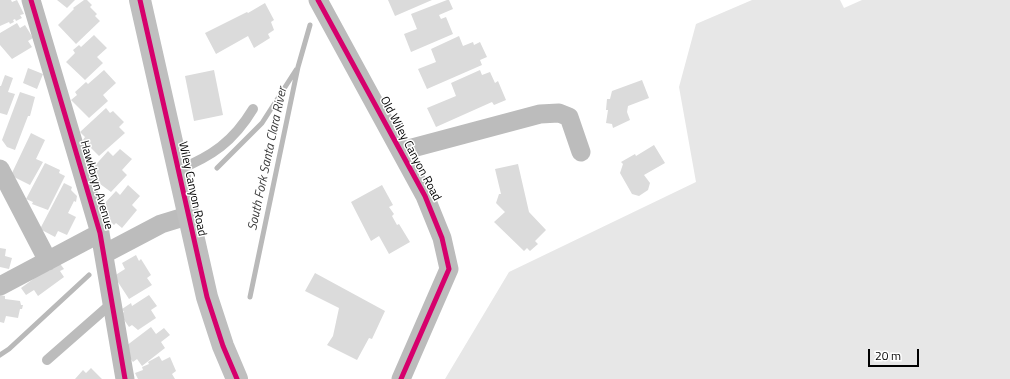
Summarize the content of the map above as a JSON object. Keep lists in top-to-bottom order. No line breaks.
{"streets":{"street":["Old Wiley Canyon Road","Hawkbryn Avenue","Wiley Canyon Road"]},"water":["South Fork Santa Clara River"],"scale_bar":"20 m"}
